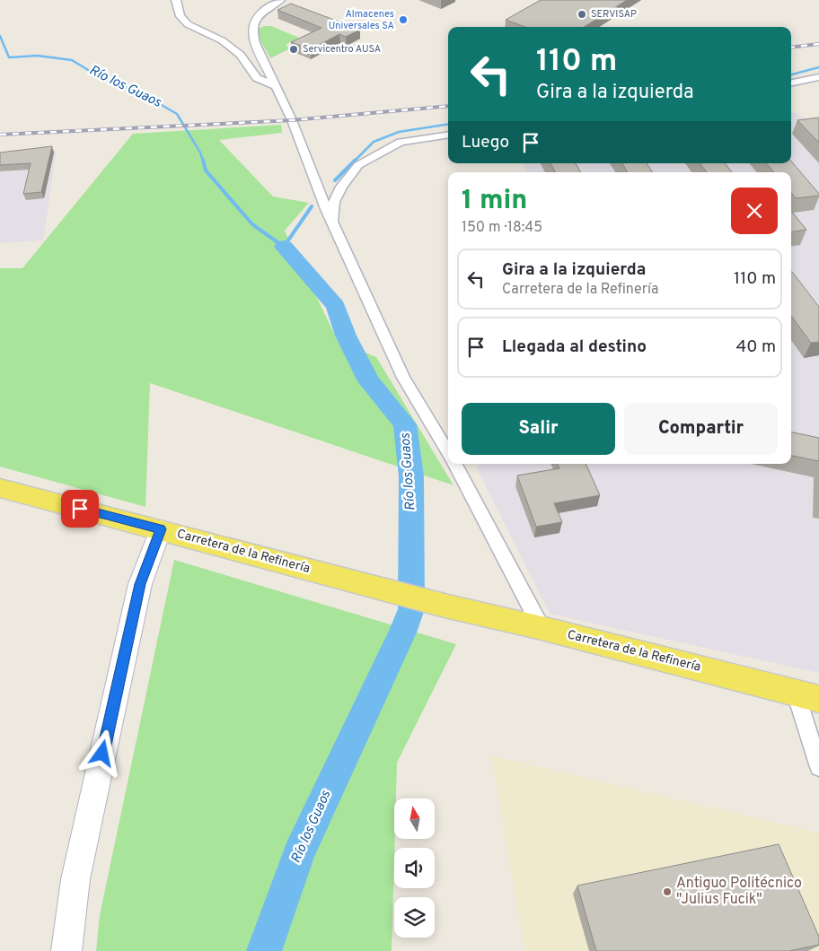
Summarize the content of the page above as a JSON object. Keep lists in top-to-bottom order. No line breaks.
{"streets":{"main road":["Carretera de la Refinería"]},"water":["Río los Guaos"],"places":["SERVISAP","Almacenes Universales SA","Servicentro AUSA","Antiguo Politécnico \"Julius Fucik\""],"north":"top","page":{"turn":["110 m","Gira a la izquierda"],"then":"Luego","heading":["1 min","150 m · 18:45"],"list":[{"name":"Gira a la izquierda","note":"Carretera de la Refinería","value":"110 m"},{"name":"Llegada al destino","value":"40 m"}],"buttons":["Salir","Compartir"]}}
